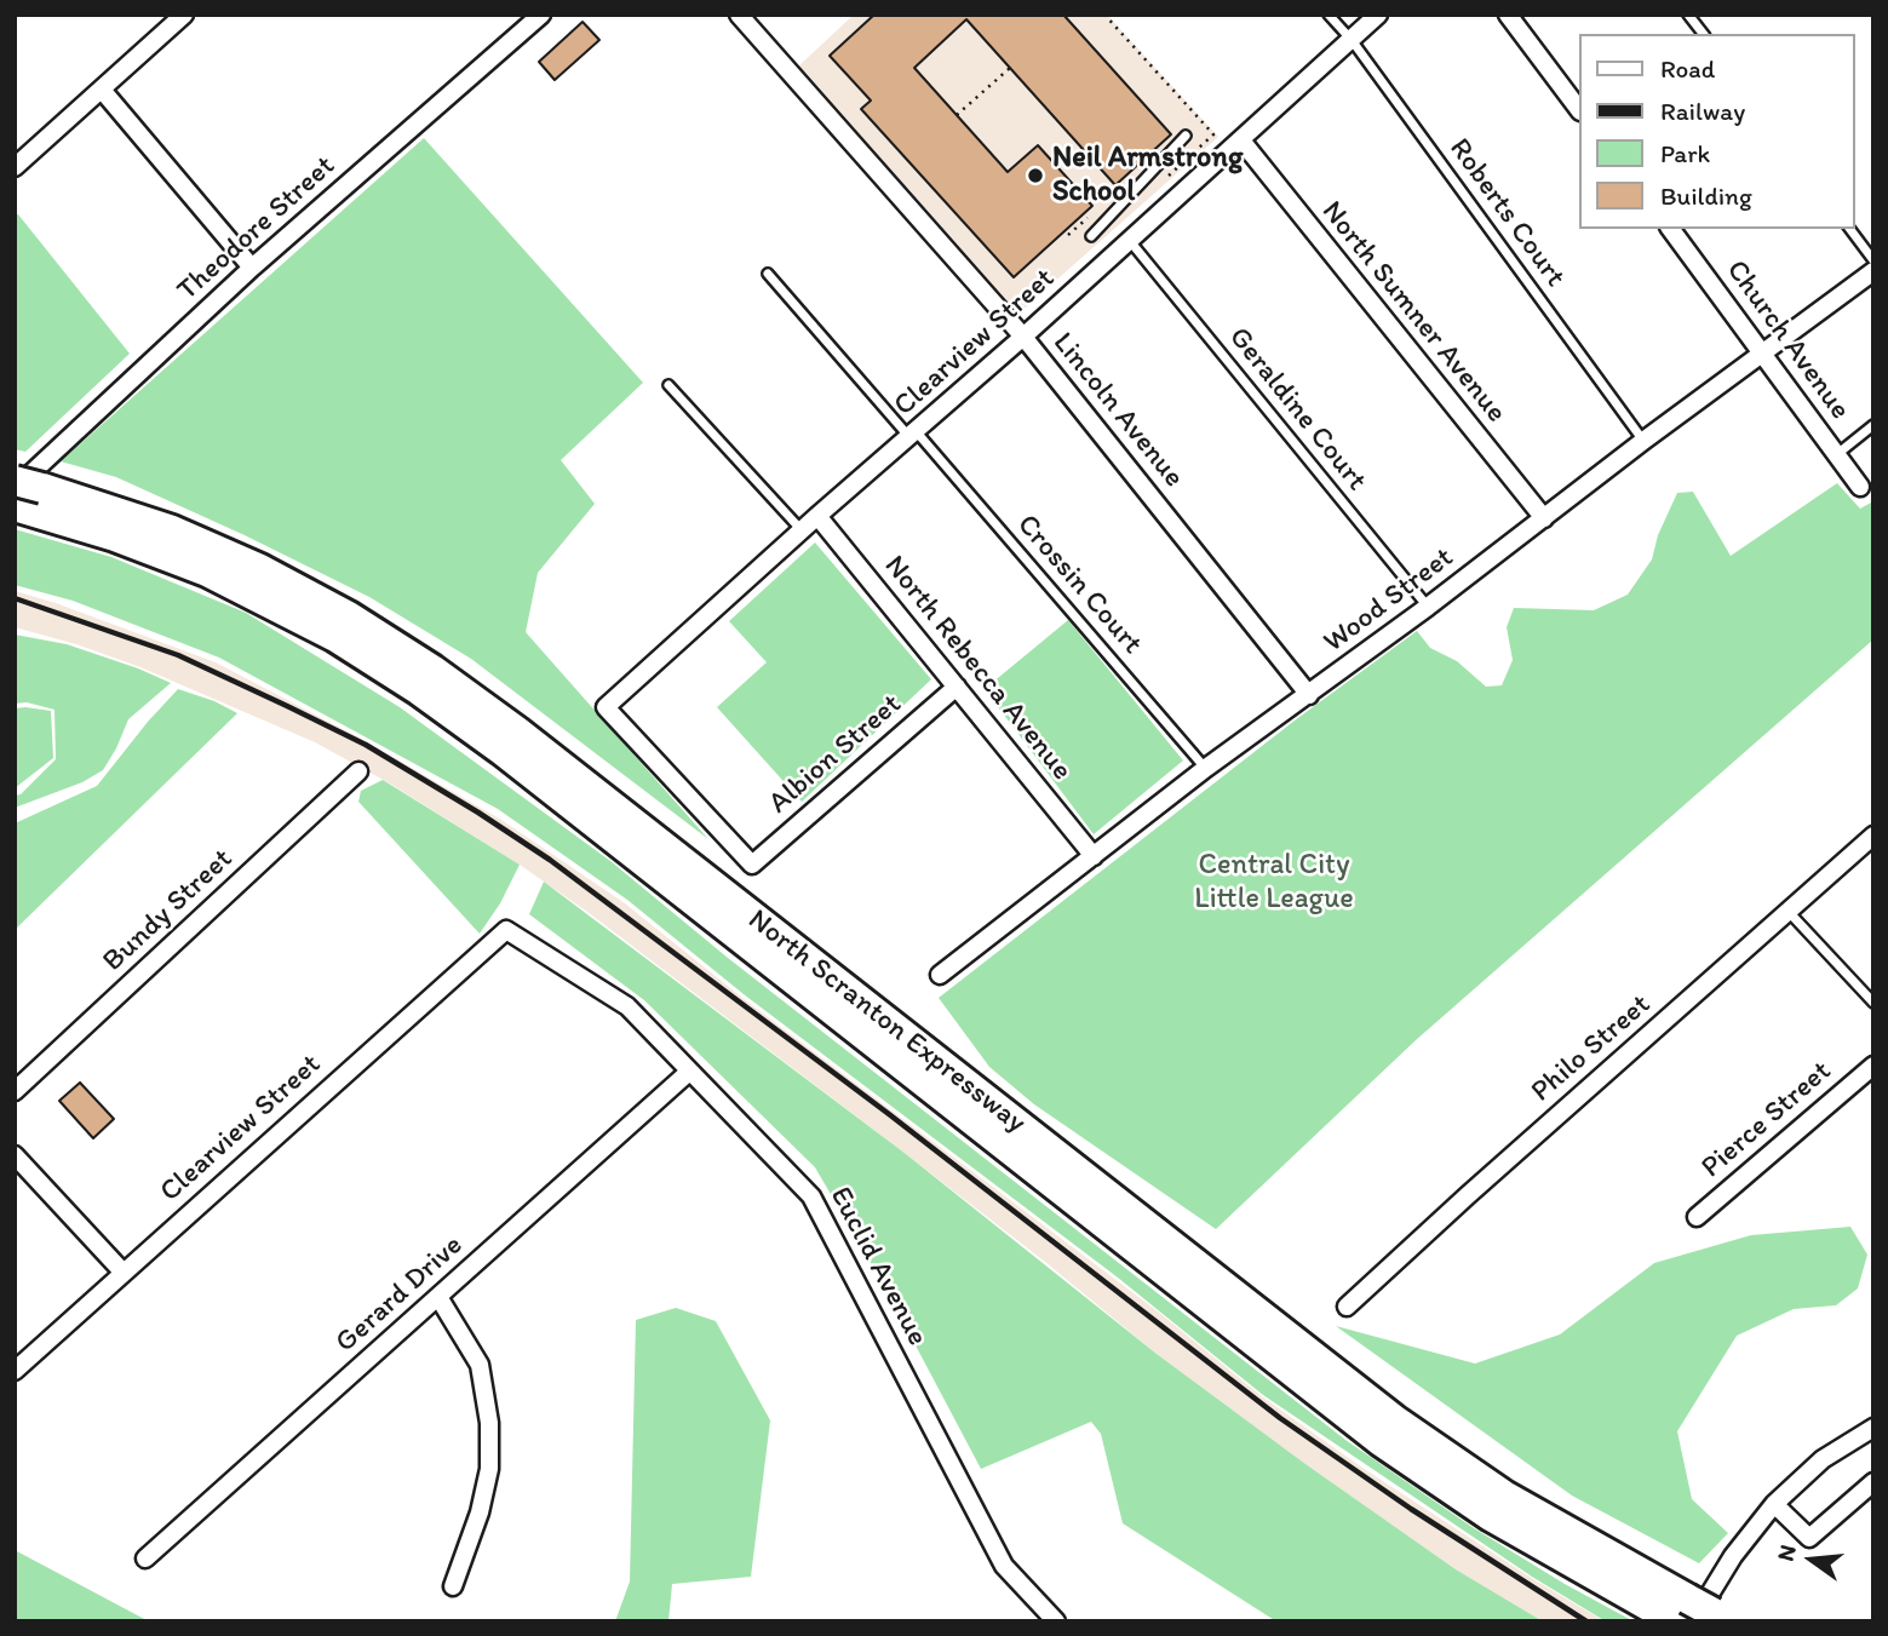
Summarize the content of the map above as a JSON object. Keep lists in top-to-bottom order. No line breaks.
{"streets":{"highway":["North Scranton Expressway"],"street":["Theodore Street","North Sumner Avenue","Church Avenue","Clearview Street","Lincoln Avenue","Wood Street","North Rebecca Avenue","Albion Street","Bundy Street","Philo Street","Pierce Street","Euclid Avenue","Gerard Drive"],"lane":["Roberts Court","Geraldine Court","Crossin Court"]},"crossings":[["Roberts Court","Clearview Street"],["Roberts Court","Wood Street"],["Theodore Street","North Scranton Expressway"],["North Sumner Avenue","Clearview Street"],["North Sumner Avenue","Wood Street"],["Church Avenue","Wood Street"],["Clearview Street","Geraldine Court"],["Clearview Street","Lincoln Avenue"],["Clearview Street","Crossin Court"],["Clearview Street","North Rebecca Avenue"],["Clearview Street","Albion Street"],["Clearview Street","Euclid Avenue"],["Geraldine Court","Wood Street"],["Lincoln Avenue","Wood Street"],["Crossin Court","Wood Street"],["Wood Street","North Rebecca Avenue"],["North Rebecca Avenue","Albion Street"],["Euclid Avenue","Gerard Drive"]],"parks":["Central City Little League"],"places":["Neil Armstrong School"],"legend":["Road","Railway","Park","Building"],"north":"left"}
